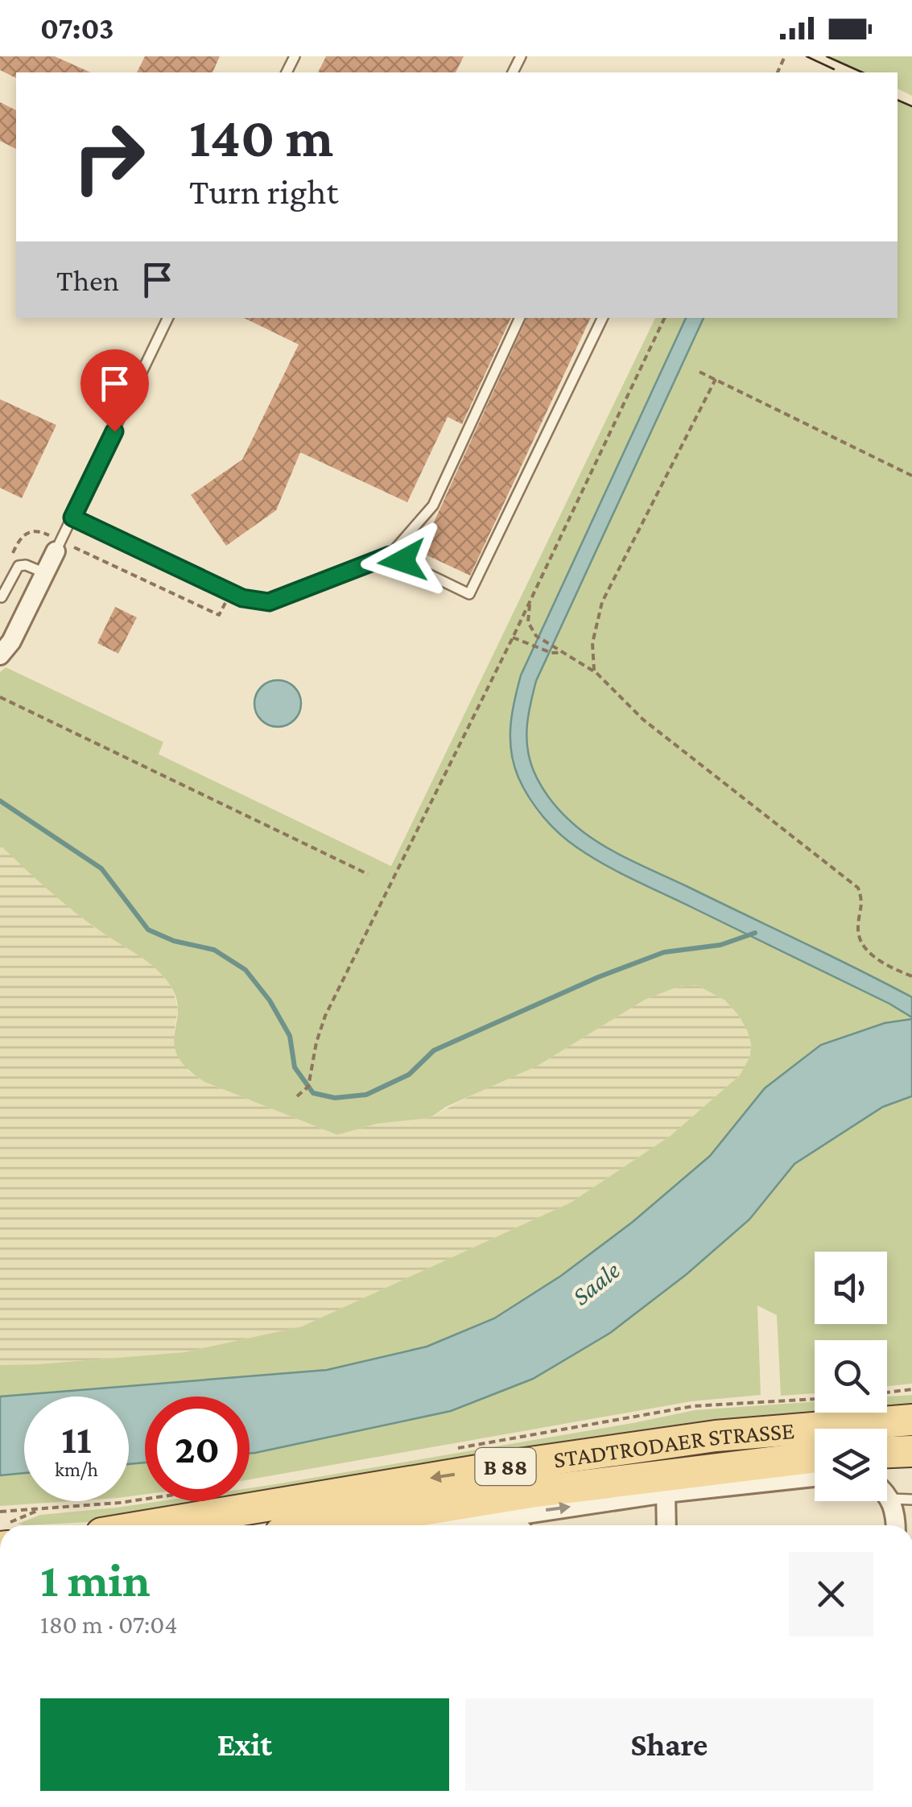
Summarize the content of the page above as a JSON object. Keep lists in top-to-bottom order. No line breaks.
{"streets":{"main road":["STADTRODAER STRASSE","B 88"]},"water":["Saale"],"page":{"status":"07:03","turn":["140 m","Turn right"],"then":"Then","speed":"11 km/h","limit":"20","heading":["1 min","180 m · 07:04"],"buttons":["Exit","Share"]}}
